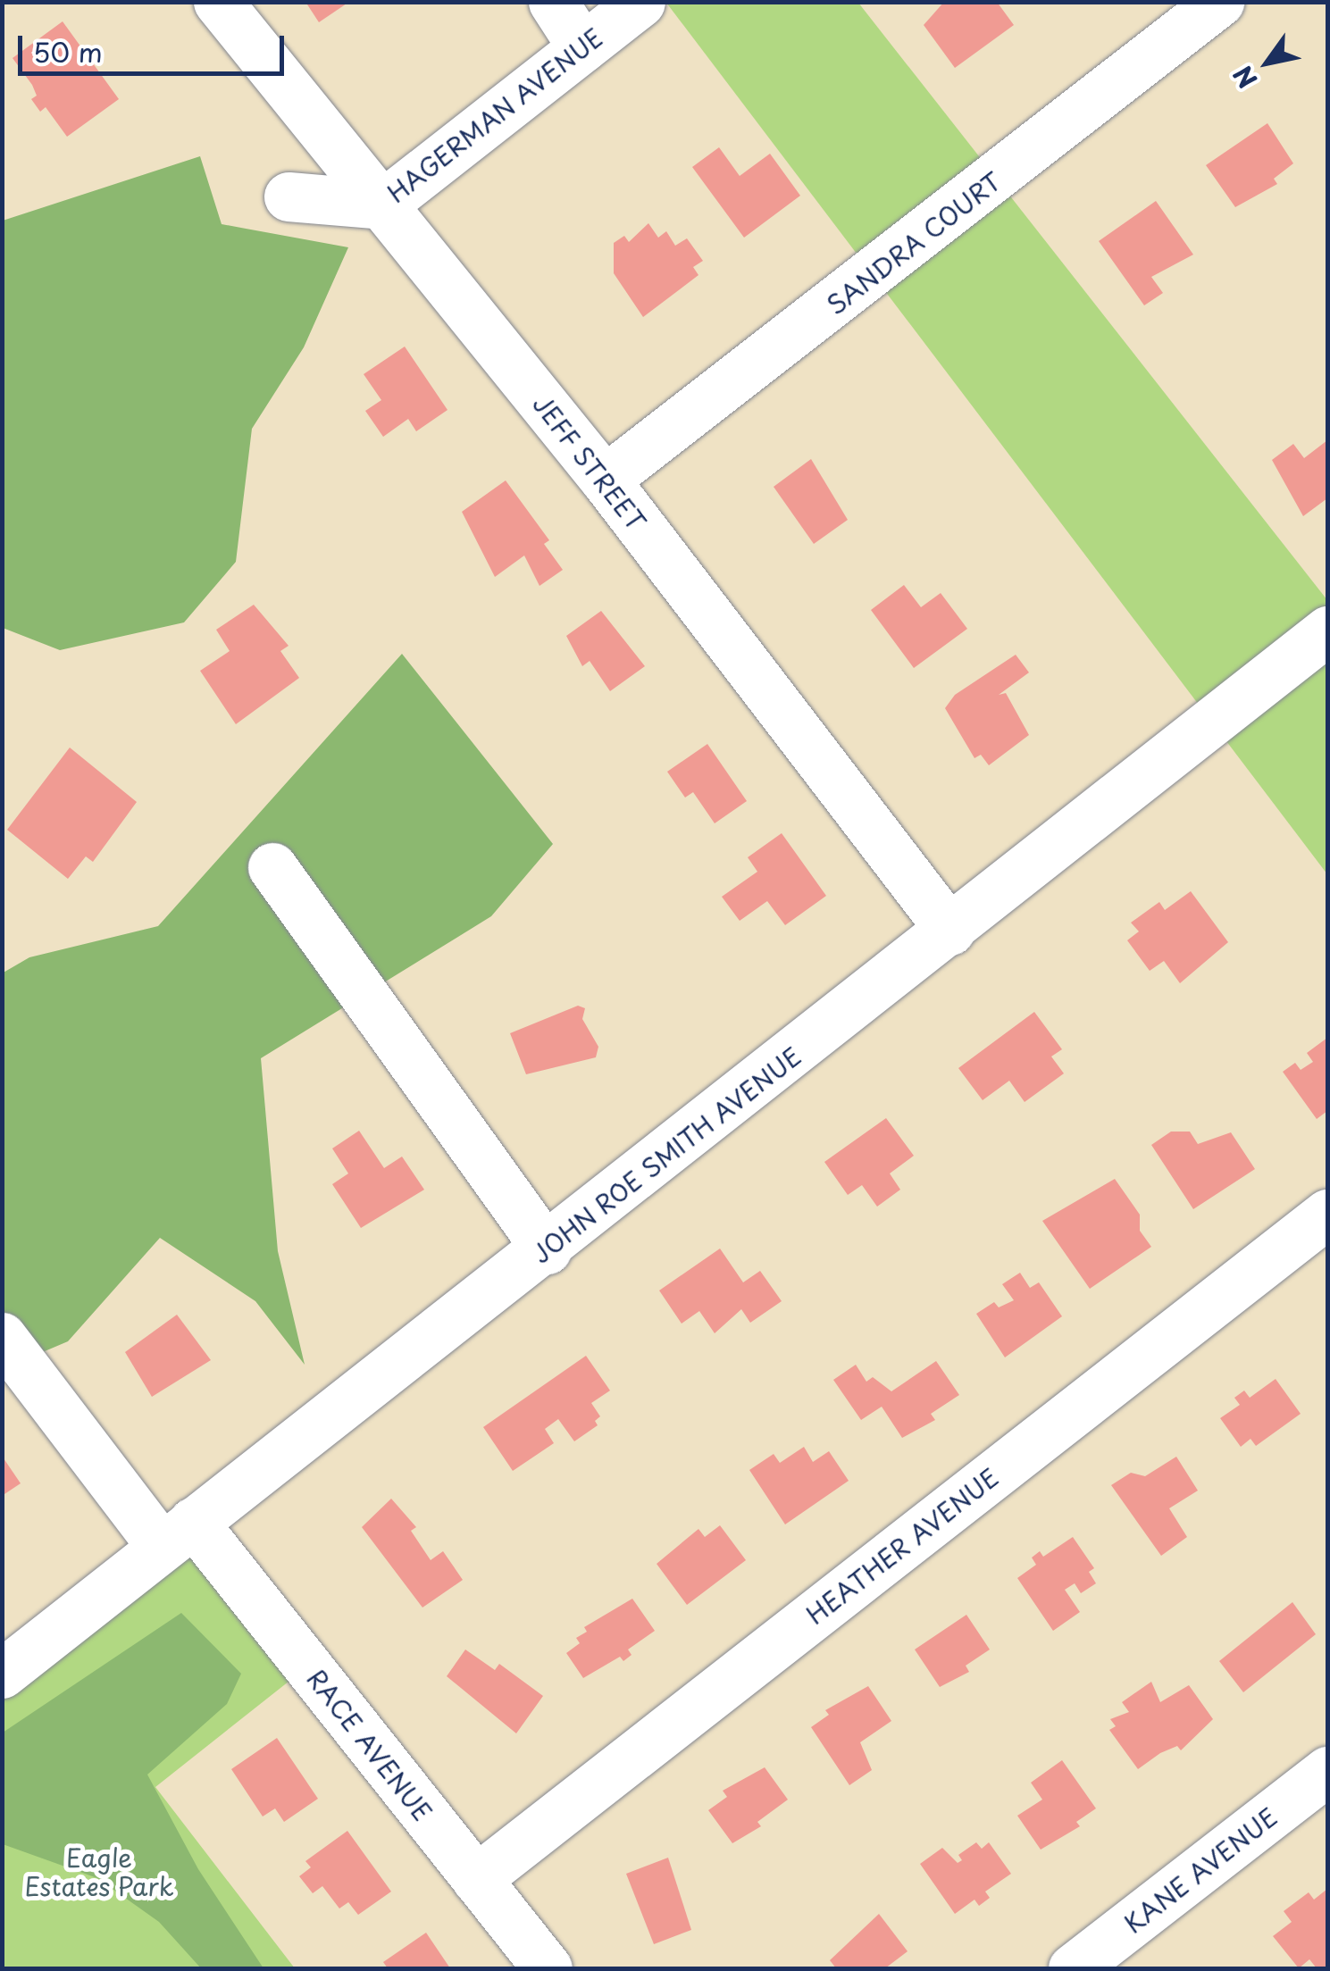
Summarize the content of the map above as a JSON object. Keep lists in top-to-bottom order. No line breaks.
{"streets":{"street":["HAGERMAN AVENUE","SANDRA COURT","JEFF STREET","JOHN ROE SMITH AVENUE","HEATHER AVENUE","RACE AVENUE","KANE AVENUE"]},"crossings":[["HAGERMAN AVENUE","JEFF STREET"],["SANDRA COURT","JEFF STREET"],["JEFF STREET","JOHN ROE SMITH AVENUE"],["JOHN ROE SMITH AVENUE","RACE AVENUE"],["HEATHER AVENUE","RACE AVENUE"]],"parks":["Eagle Estates Park"],"scale_bar":"50 m","north":"bottom left"}
